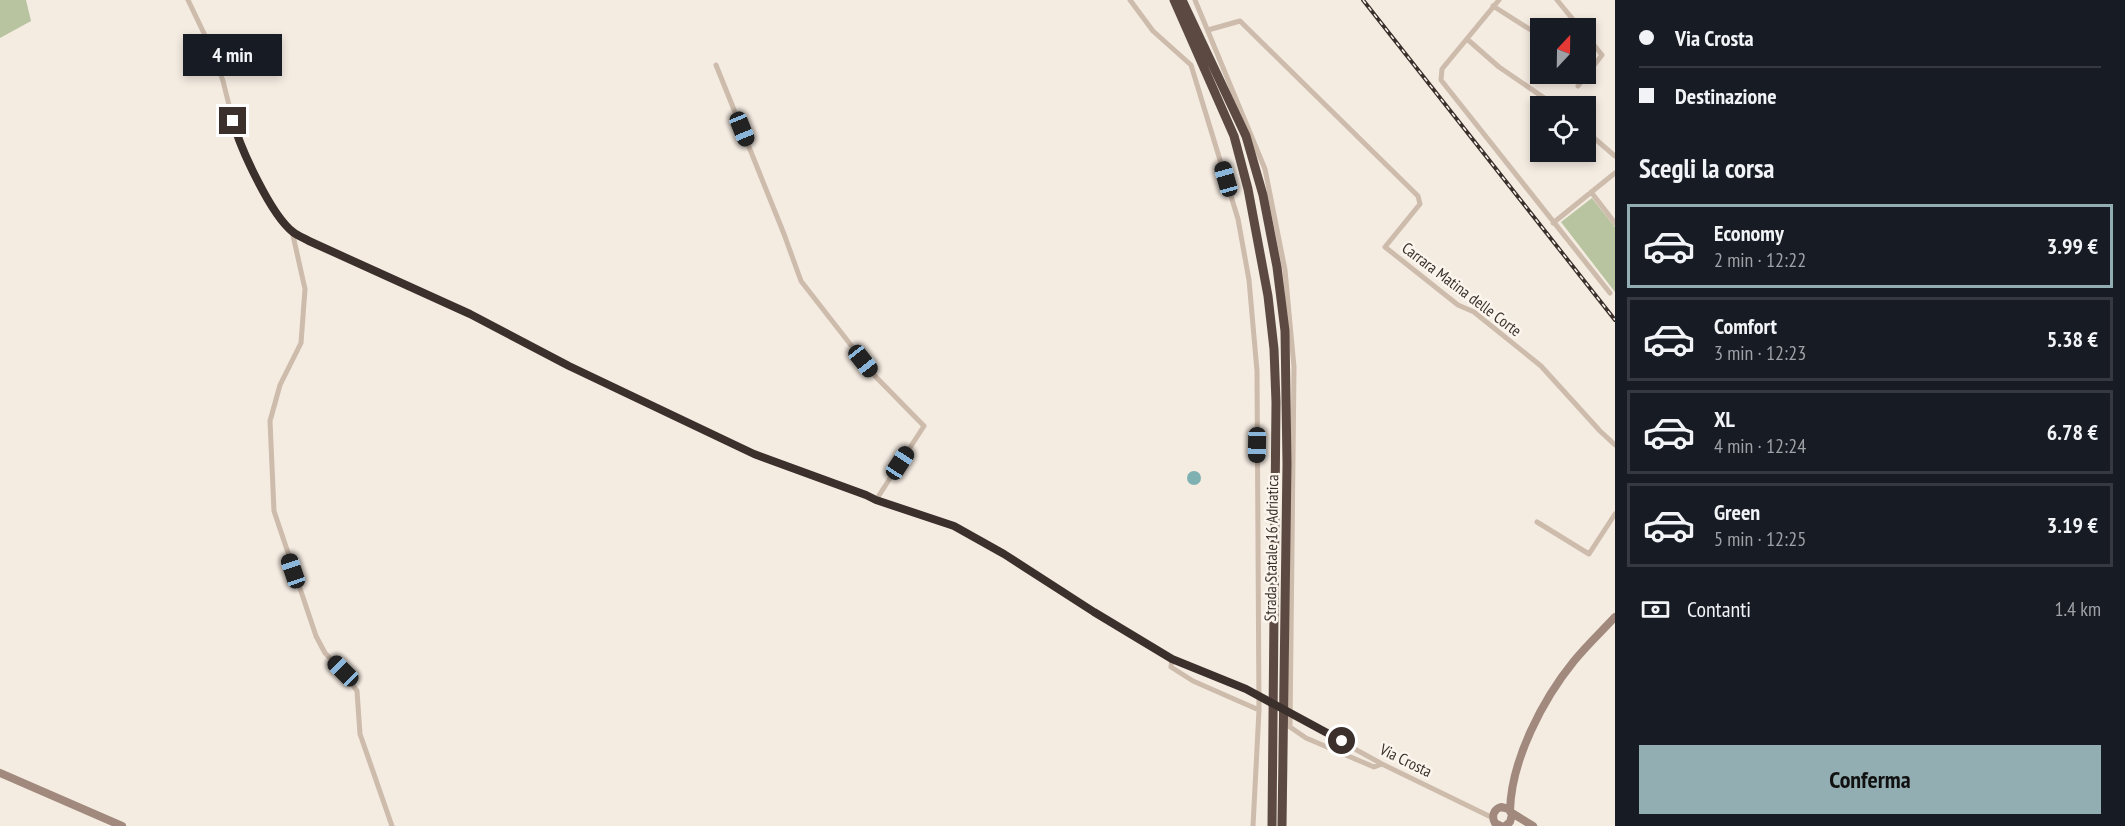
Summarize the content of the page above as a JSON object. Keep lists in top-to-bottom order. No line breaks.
{"streets":{"highway":["Strada Statale 16 Adriatica"],"street":["Carrara Matina delle Corte","Via Crosta"]},"north":"top","page":{"banner":["Via Crosta","Destinazione"],"bubble":"4 min","heading":"Scegli la corsa","list":[{"name":"Economy","note":"2 min · 12:22","value":"3.99 €"},{"name":"Comfort","note":"3 min · 12:23","value":"5.38 €"},{"name":"XL","note":"4 min · 12:24","value":"6.78 €"},{"name":"Green","note":"5 min · 12:25","value":"3.19 €"}],"pay":["Contanti","1.4 km"],"buttons":"Conferma"}}
